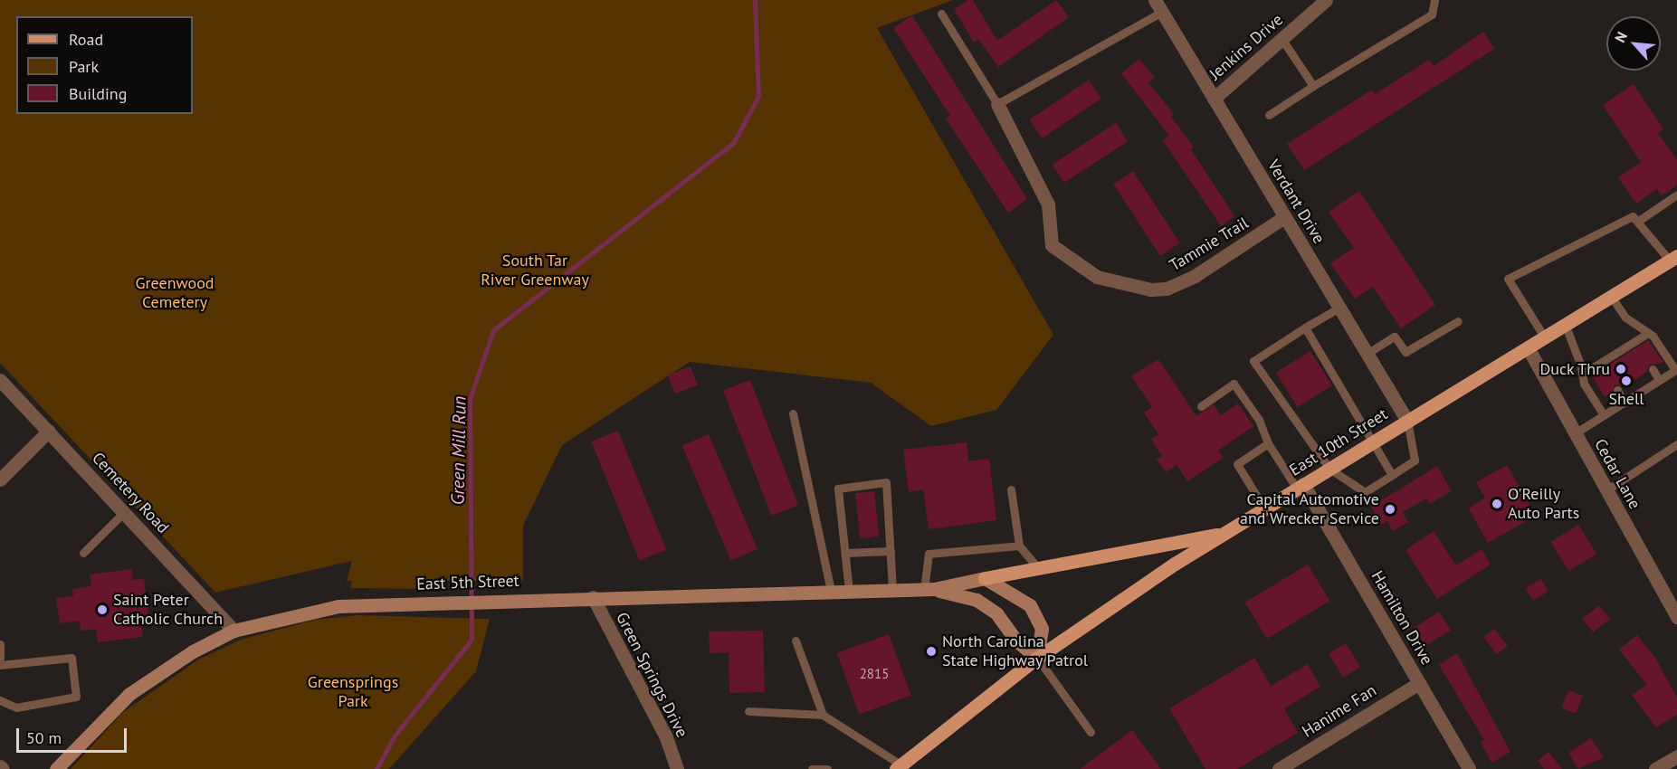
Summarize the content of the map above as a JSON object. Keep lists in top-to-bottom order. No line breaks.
{"streets":{"main road":["East 10th Street","East 5th Street"],"street":["Jenkins Drive","Verdant Drive","Tammie Trail","Cedar Lane","Cemetery Road","Hamilton Drive","Green Springs Drive","Hanime Fan"]},"crossings":[["Jenkins Drive","Verdant Drive"],["Verdant Drive","Tammie Trail"],["Verdant Drive","East 10th Street"],["East 10th Street","Cedar Lane"],["East 10th Street","East 5th Street"],["East 10th Street","Hamilton Drive"],["Cemetery Road","East 5th Street"],["East 5th Street","Green Springs Drive"],["Hamilton Drive","Hanime Fan"]],"water":["Green Mill Run"],"parks":["South Tar River Greenway","Greenwood Cemetery","Greensprings Park"],"places":["Duck Thru","Shell","O'Reilly Auto Parts","Capital Automotive and Wrecker Service","Saint Peter Catholic Church","North Carolina State Highway Patrol"],"house_numbers":["2815"],"legend":["Road","Park","Building"],"scale_bar":"50 m","north":"top left"}
